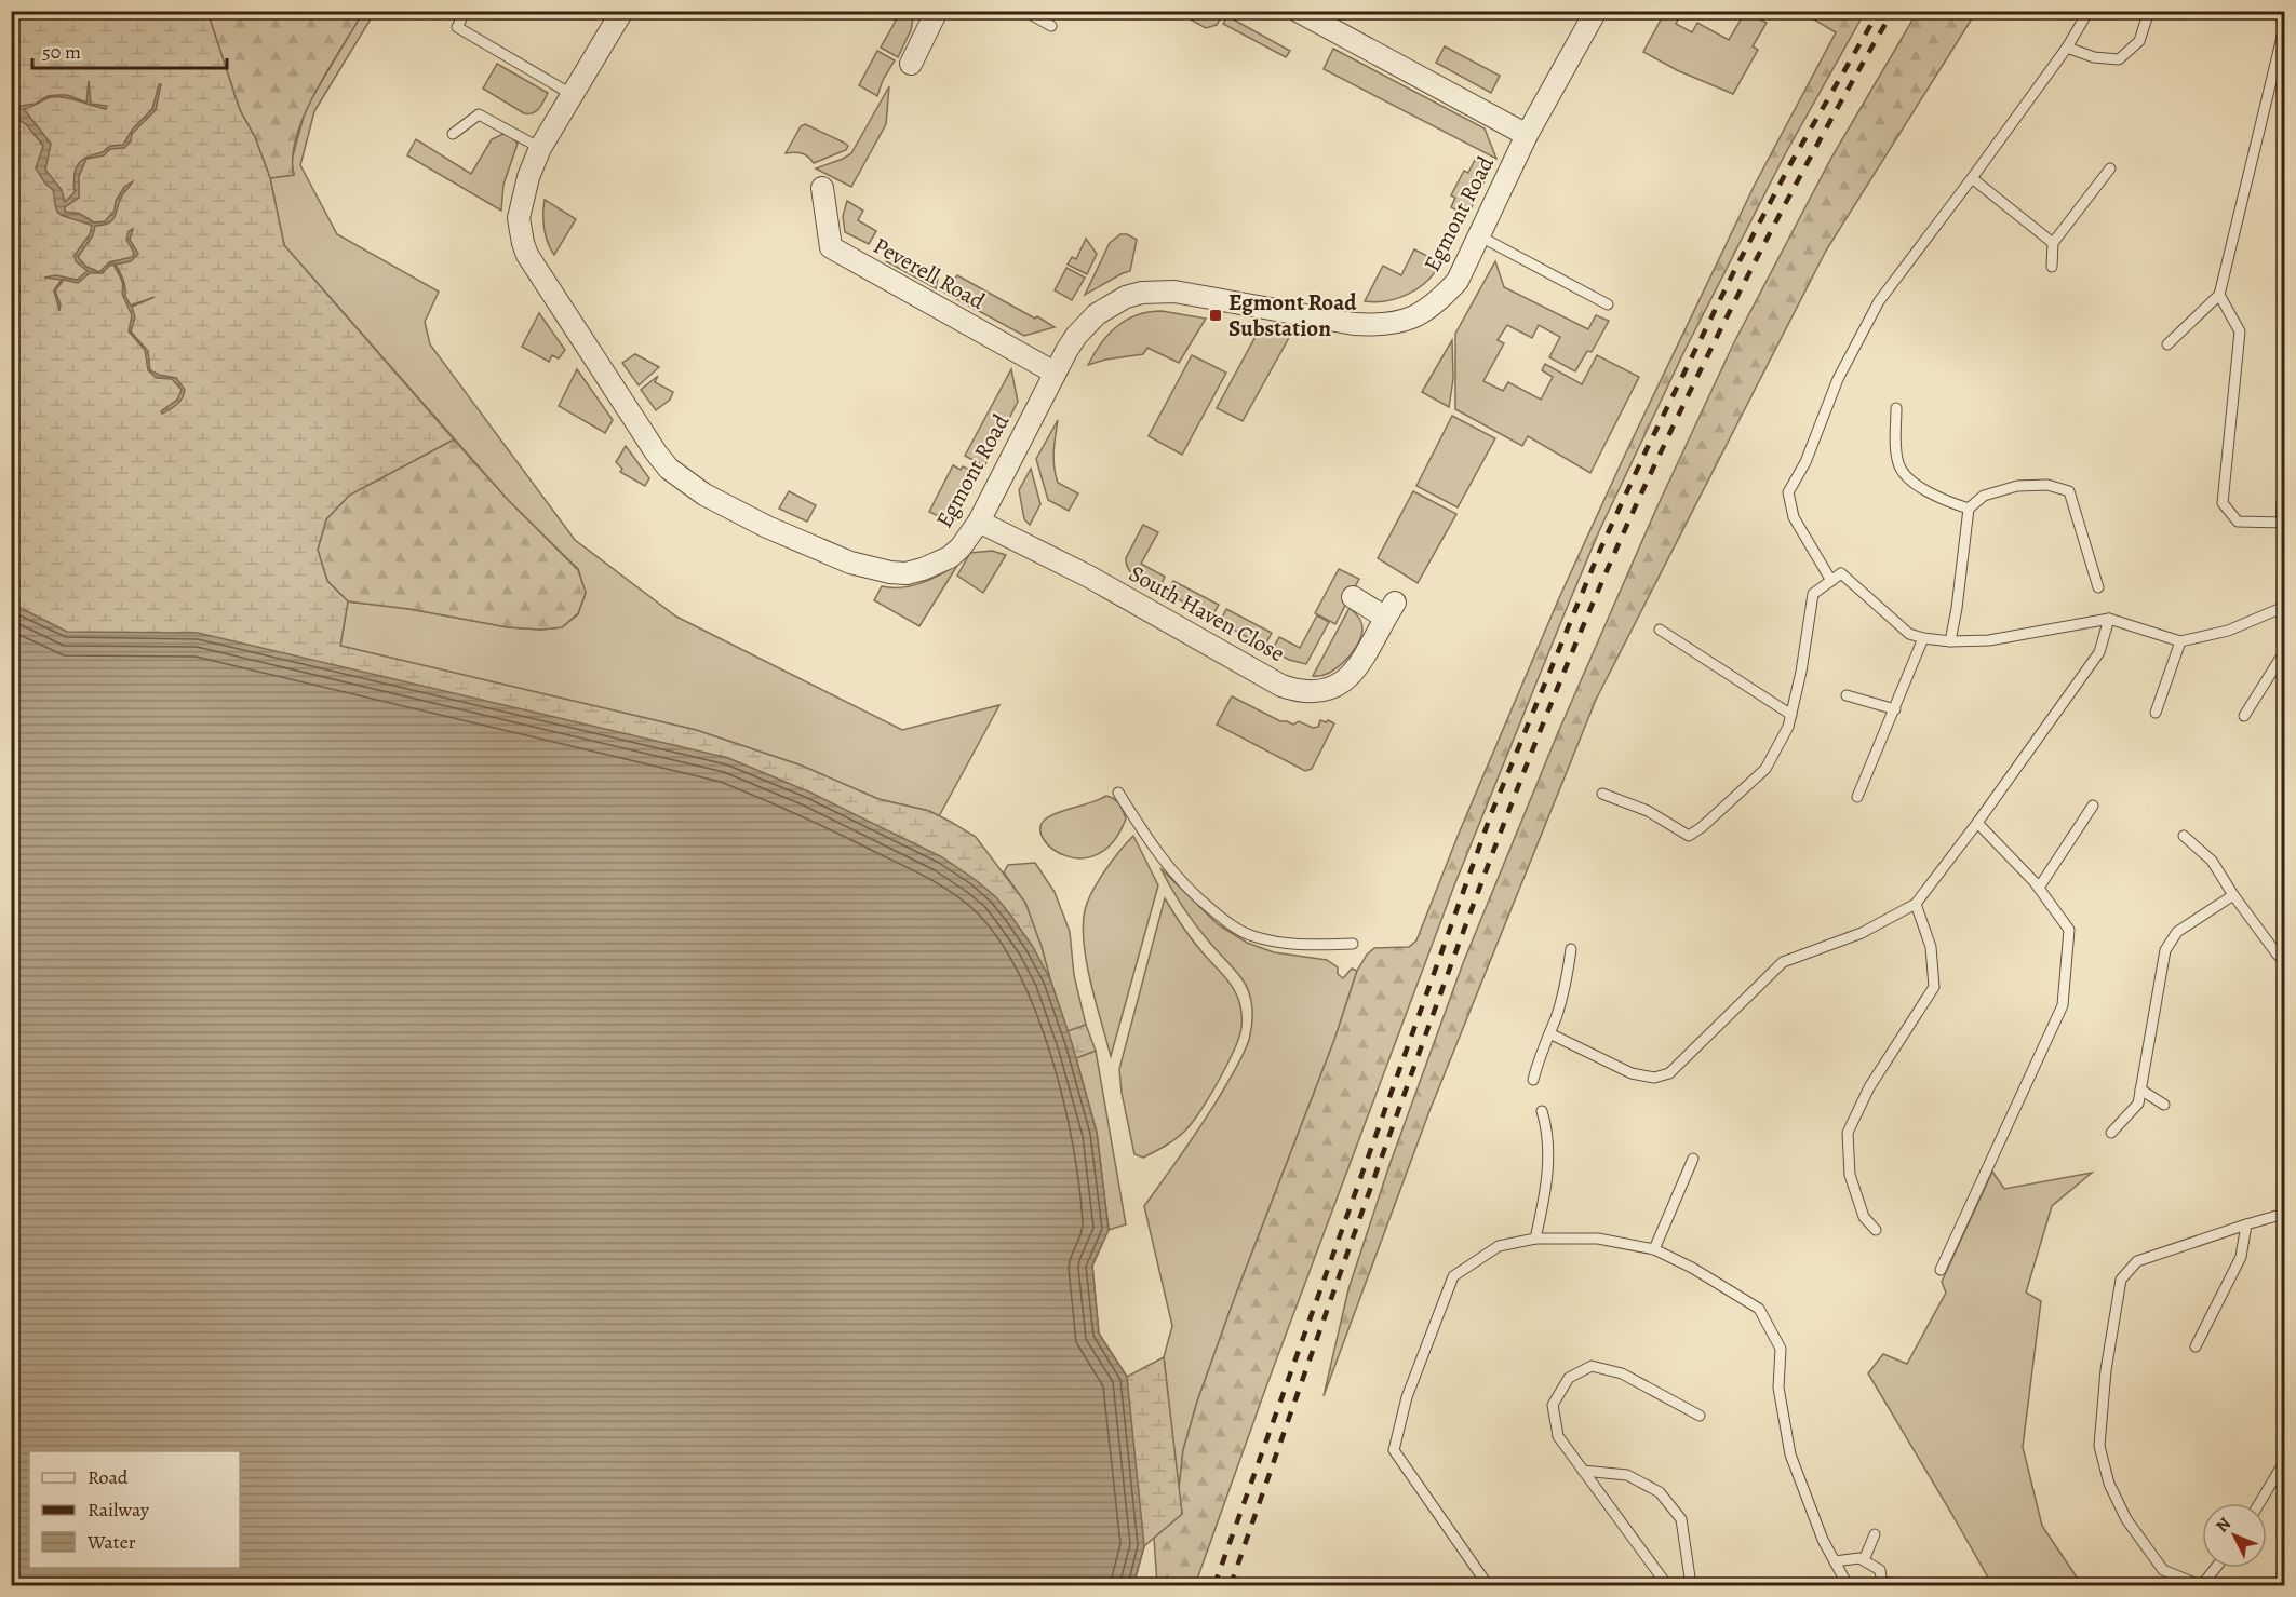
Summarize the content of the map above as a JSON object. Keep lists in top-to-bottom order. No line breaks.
{"streets":{"street":["Egmont Road","Peverell Road","South Haven Close"]},"crossings":[["Egmont Road","Peverell Road"],["Egmont Road","South Haven Close"]],"places":{"transit":["Egmont Road Substation"]},"legend":["Road","Railway","Water"],"scale_bar":"50 m","north":"top left"}
